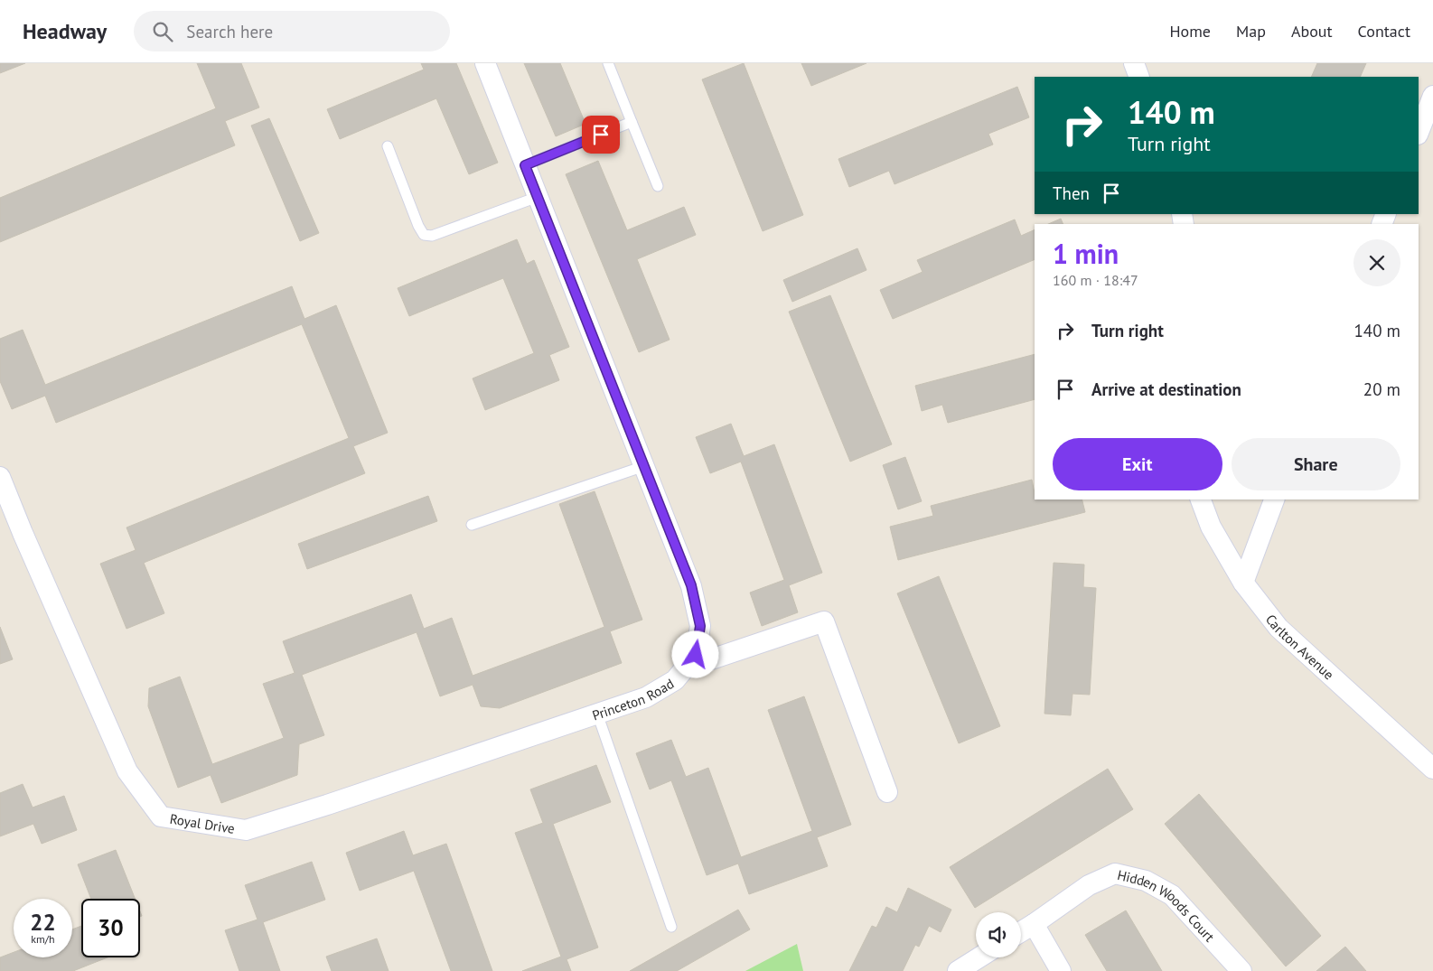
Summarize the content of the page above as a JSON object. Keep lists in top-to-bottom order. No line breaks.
{"streets":{"street":["Carlton Avenue","Princeton Road","Royal Drive","Hidden Woods Court"]},"crossings":[["Princeton Road","Royal Drive"]],"page":{"header":"Headway","search":"Search here","nav":["Home","Map","About","Contact"],"turn":["140 m","Turn right"],"then":"Then","heading":["1 min","160 m · 18:47"],"list":[{"name":"Turn right","value":"140 m"},{"name":"Arrive at destination","value":"20 m"}],"buttons":["Exit","Share"],"speed":"22 km/h","limit":"30"}}
